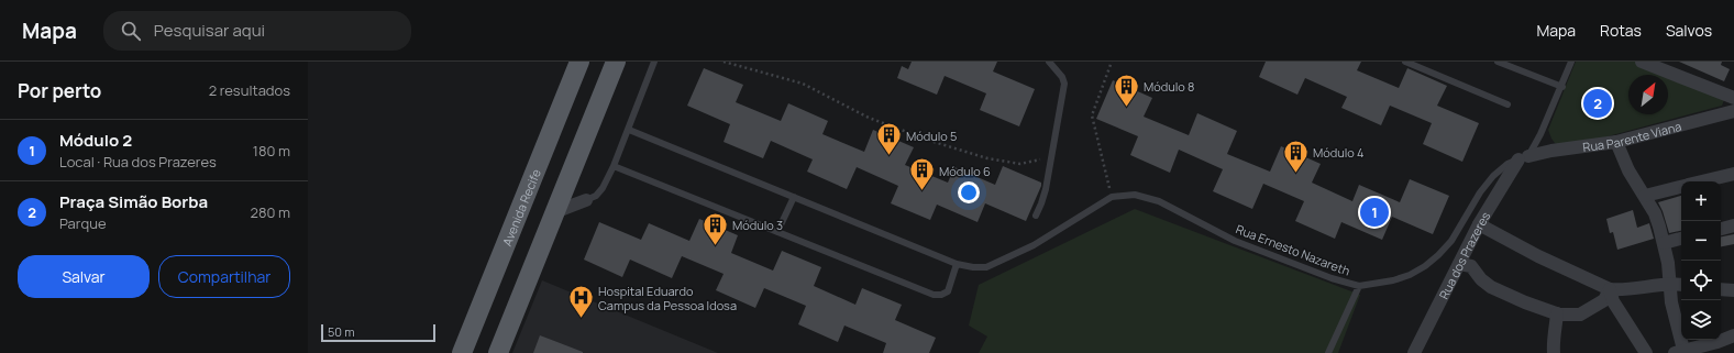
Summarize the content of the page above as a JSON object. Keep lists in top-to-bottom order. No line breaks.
{"streets":{"main road":["Avenida Recife"],"street":["Rua Parente Viana","Rua dos Prazeres"],"lane":["Rua Ernesto Nazareth"]},"crossings":[["Rua Parente Viana","Rua Ernesto Nazareth"],["Rua Parente Viana","Rua dos Prazeres"],["Rua Ernesto Nazareth","Rua dos Prazeres"]],"places":{"building":["Módulo 8","Módulo 5","Módulo 4","Módulo 6","Módulo 3"],"hospital":["Hospital Eduardo Campus da Pessoa Idosa"]},"scale_bar":"50 m","north":"top right","page":{"header":"Mapa","search":"Pesquisar aqui","nav":["Mapa","Rotas","Salvos"],"heading":["Por perto","2 resultados"],"pins":["2","1"],"list":[{"mark":"1","name":"Módulo 2","note":"Local · Rua dos Prazeres","value":"180 m"},{"mark":"2","name":"Praça Simão Borba","note":"Parque","value":"280 m"}],"map_buttons":["+","−"],"buttons":["Salvar","Compartilhar"],"scale":"50 m"}}
